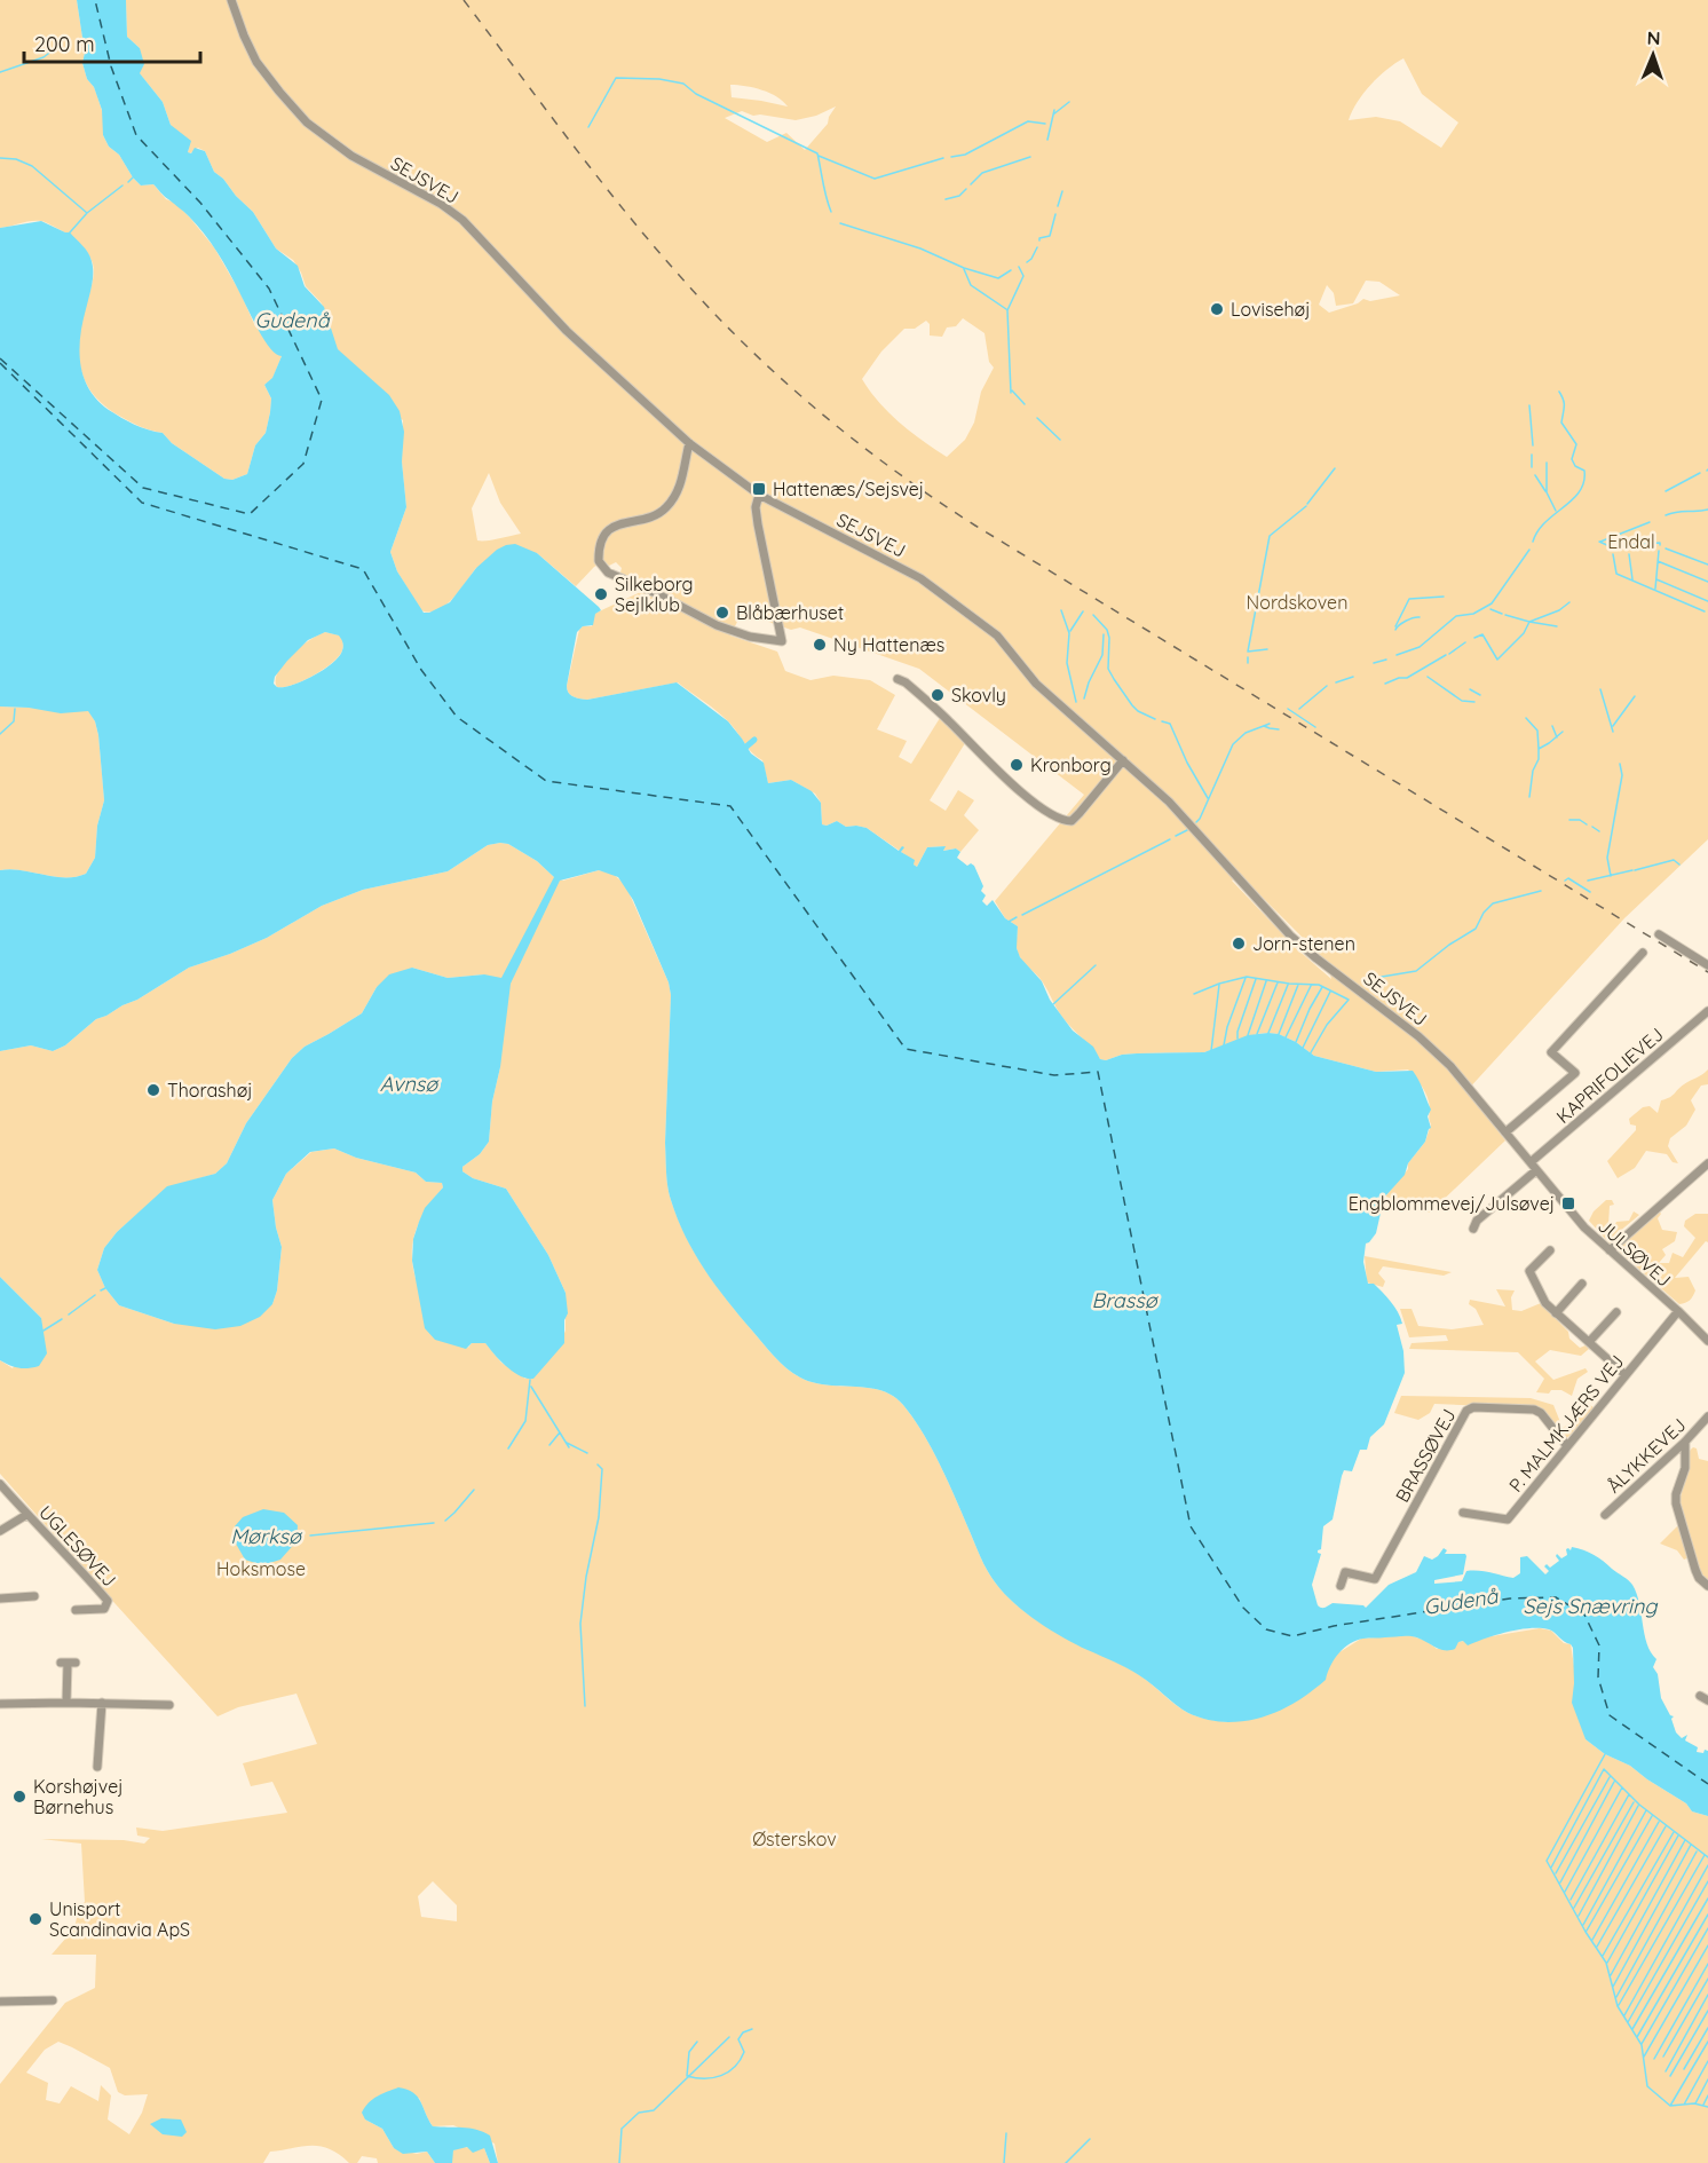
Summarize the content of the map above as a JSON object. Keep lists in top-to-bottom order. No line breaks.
{"streets":{"street":["SEJSVEJ","KAPRIFOLIEVEJ","JULSØVEJ","P. MALMKJÆRS VEJ","BRASSØVEJ","ÅLYKKEVEJ","UGLESØVEJ"]},"crossings":[["SEJSVEJ","JULSØVEJ"],["KAPRIFOLIEVEJ","JULSØVEJ"],["JULSØVEJ","P. MALMKJÆRS VEJ"],["P. MALMKJÆRS VEJ","BRASSØVEJ"]],"water":["Gudenå","Avnsø","Brassø","Mørksø","Sejs Snævring"],"parks":["Endal","Nordskoven","Hoksmose","Østerskov"],"places":{"other":["Lovisehøj","Silkeborg Sejlklub","Blåbærhuset","Ny Hattenæs","Skovly","Kronborg","Jorn-stenen","Thorashøj","Korshøjvej Børnehus","Unisport Scandinavia ApS"],"transit":["Hattenæs/Sejsvej","Engblommevej/Julsøvej"]},"scale_bar":"200 m","north":"top"}
